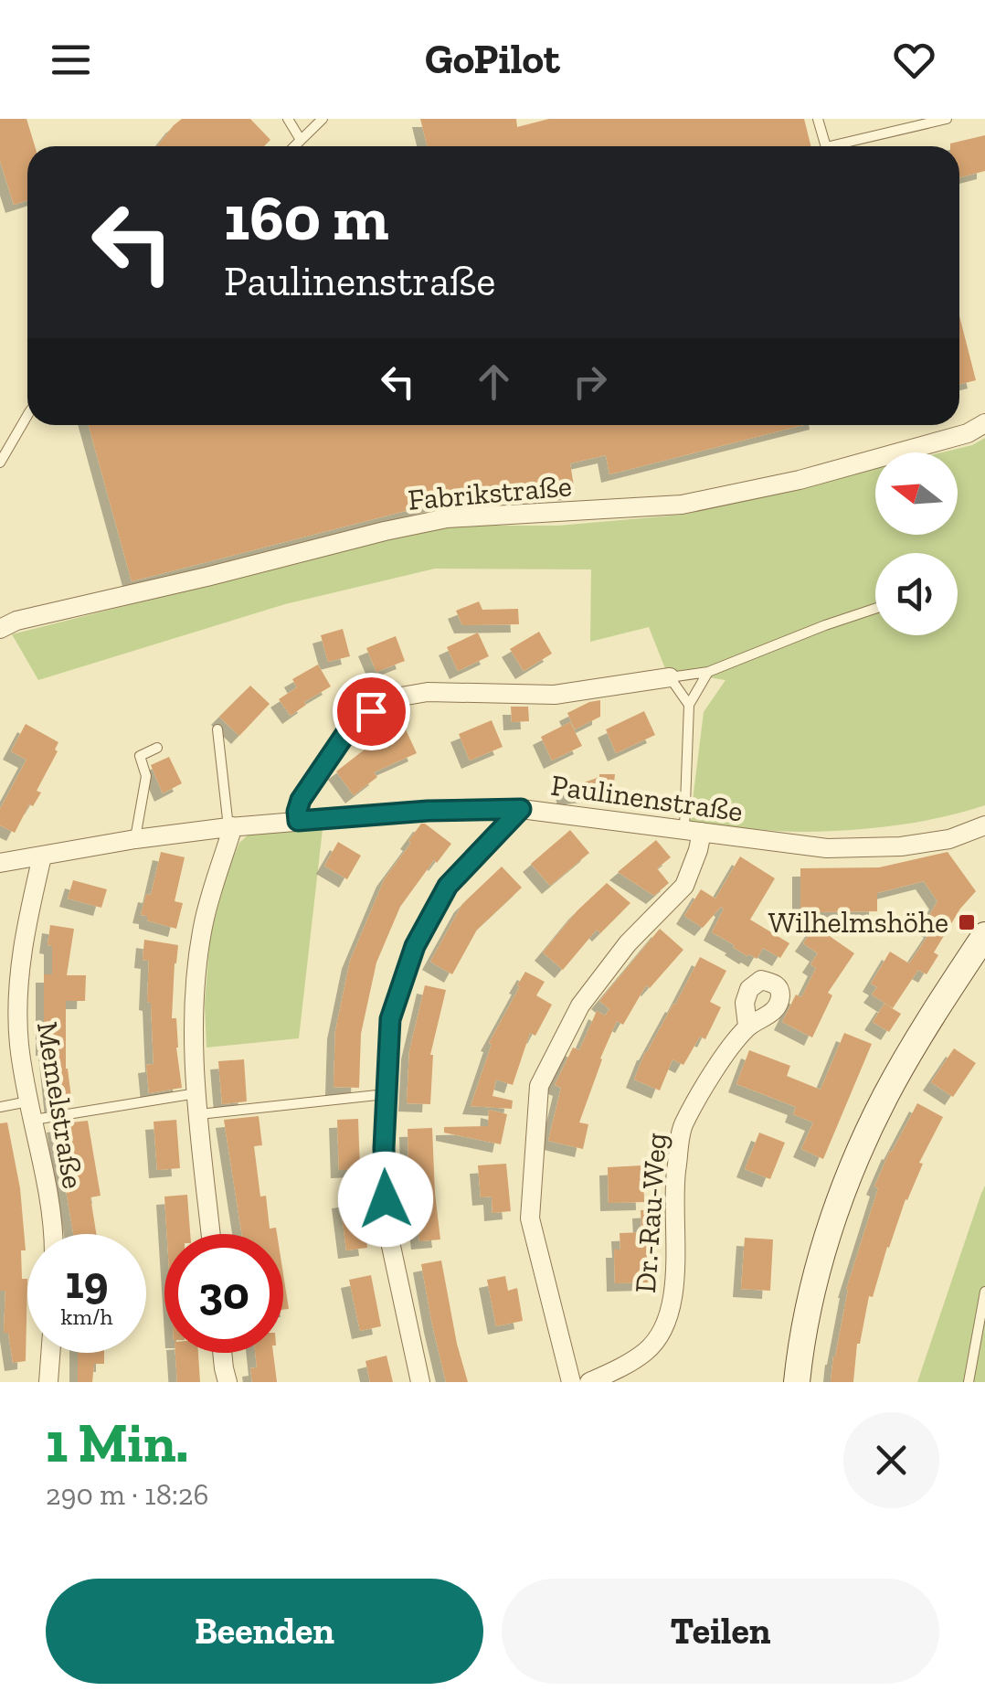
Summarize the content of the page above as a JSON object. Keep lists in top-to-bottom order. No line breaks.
{"streets":{"street":["Fabrikstraße","Paulinenstraße","Memelstraße","Dr.-Rau-Weg"]},"crossings":[["Paulinenstraße","Memelstraße"]],"places":{"transit":["Wilhelmshöhe"]},"north":"left","page":{"header":"GoPilot","turn":["160 m","Paulinenstraße"],"speed":"19 km/h","limit":"30","heading":["1 Min.","290 m · 18:26"],"buttons":["Beenden","Teilen"]}}
